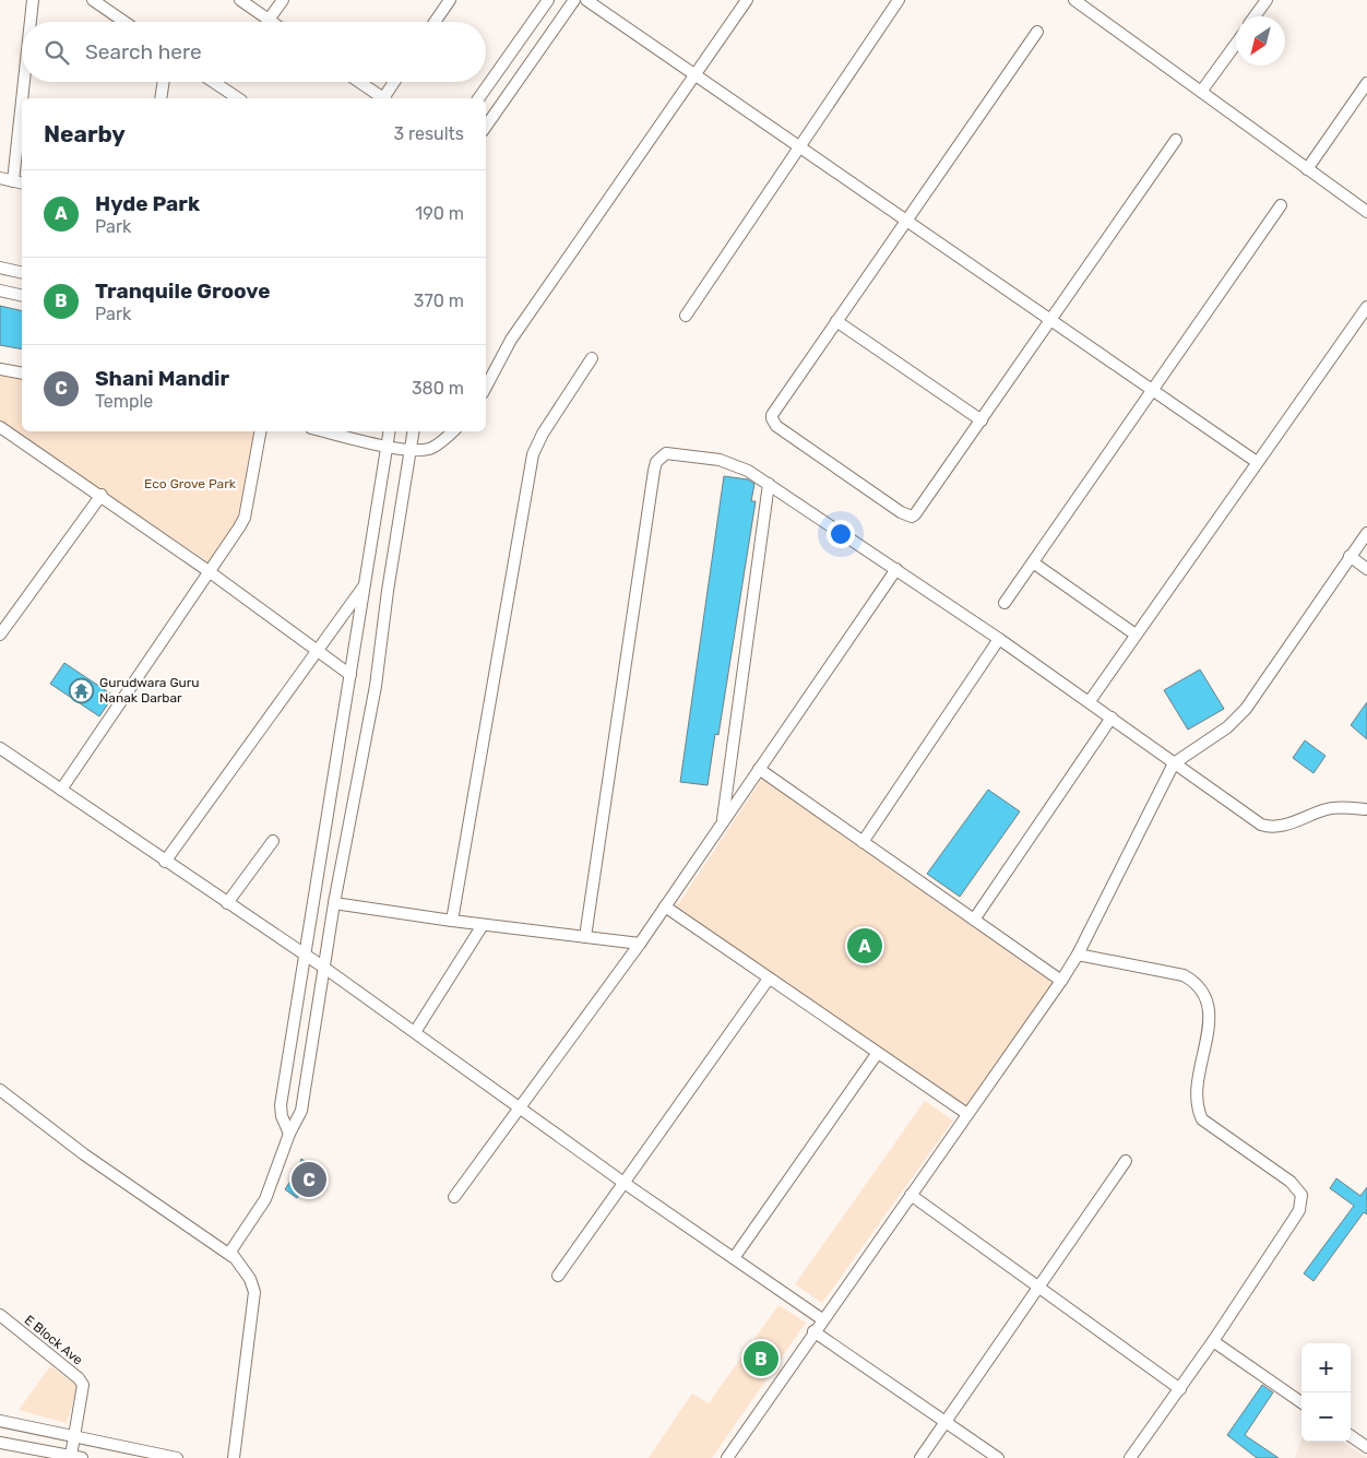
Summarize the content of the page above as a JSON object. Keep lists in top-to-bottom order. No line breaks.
{"streets":{"street":["E Block Ave"]},"parks":["Eco Grove Park"],"places":{"temple":["Gurudwara Guru Nanak Darbar"]},"north":"bottom left","page":{"search":"Search here","heading":["Nearby","3 results"],"list":[{"mark":"A","name":"Hyde Park","note":"Park","value":"190 m"},{"mark":"B","name":"Tranquile Groove","note":"Park","value":"370 m"},{"mark":"C","name":"Shani Mandir","note":"Temple","value":"380 m"}],"pins":["A","C","B"],"map_buttons":["+","−"]}}
